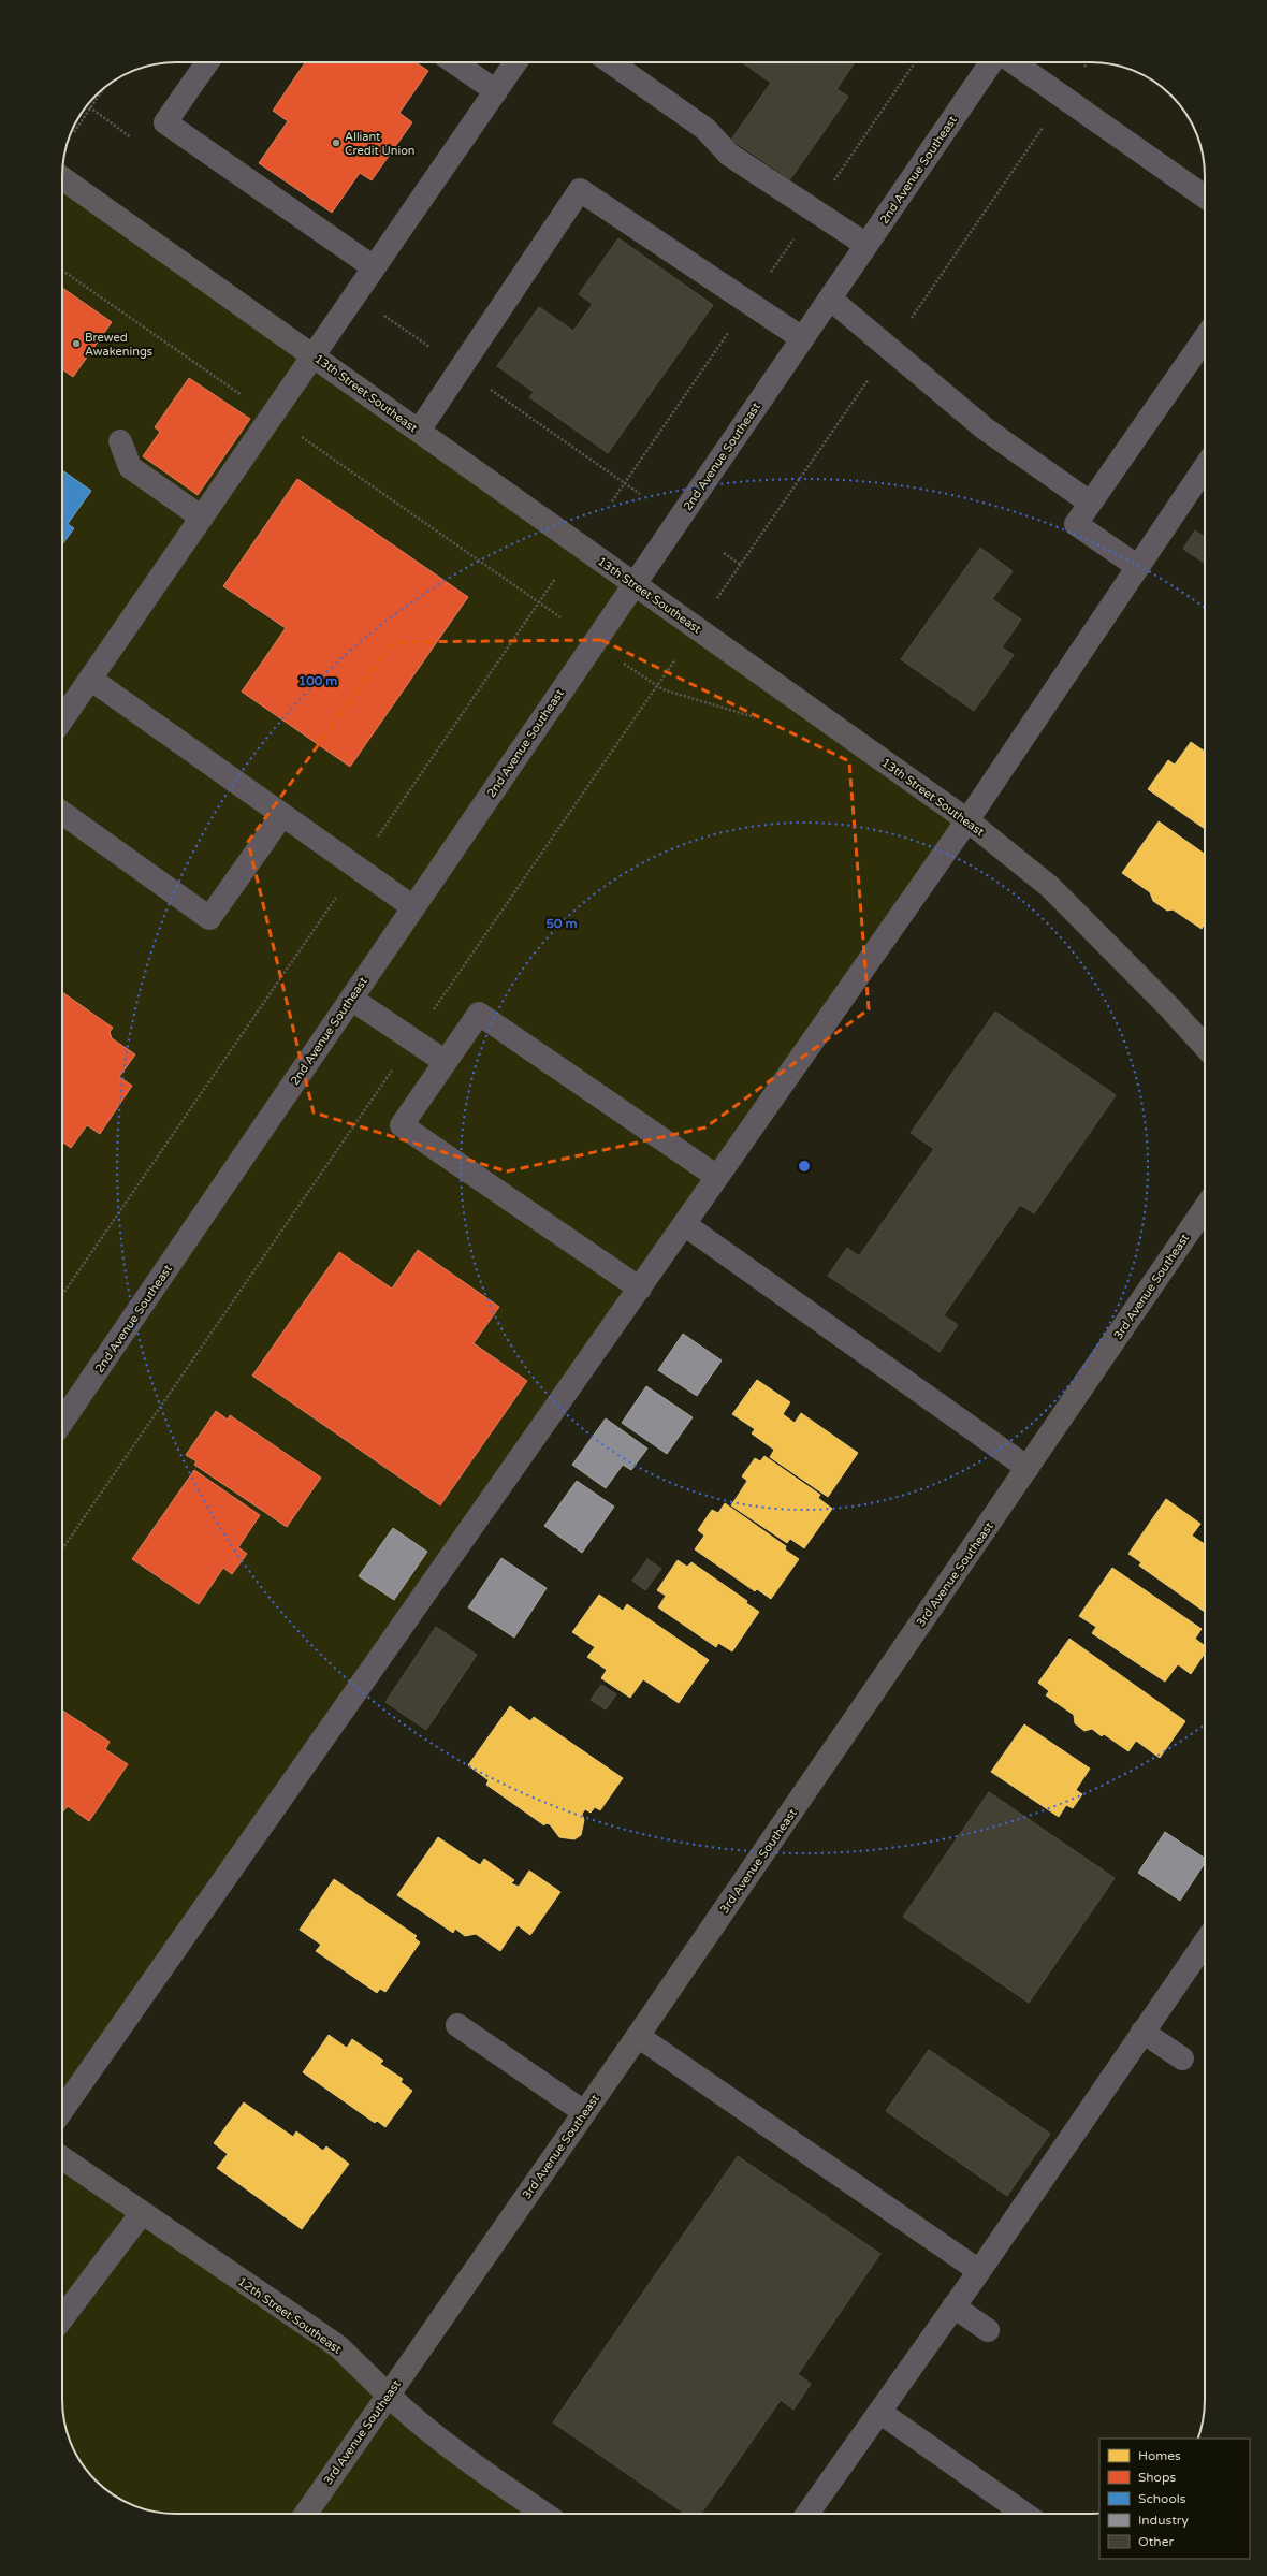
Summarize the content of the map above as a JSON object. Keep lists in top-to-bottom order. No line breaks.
{"streets":{"main road":["13th Street Southeast","3rd Avenue Southeast","12th Street Southeast"],"street":["2nd Avenue Southeast"]},"crossings":[["2nd Avenue Southeast","13th Street Southeast"],["3rd Avenue Southeast","12th Street Southeast"]],"places":["Alliant Credit Union","Brewed Awakenings"],"legend":["Homes","Shops","Schools","Industry","Other"],"rings":["100 m","50 m"]}
